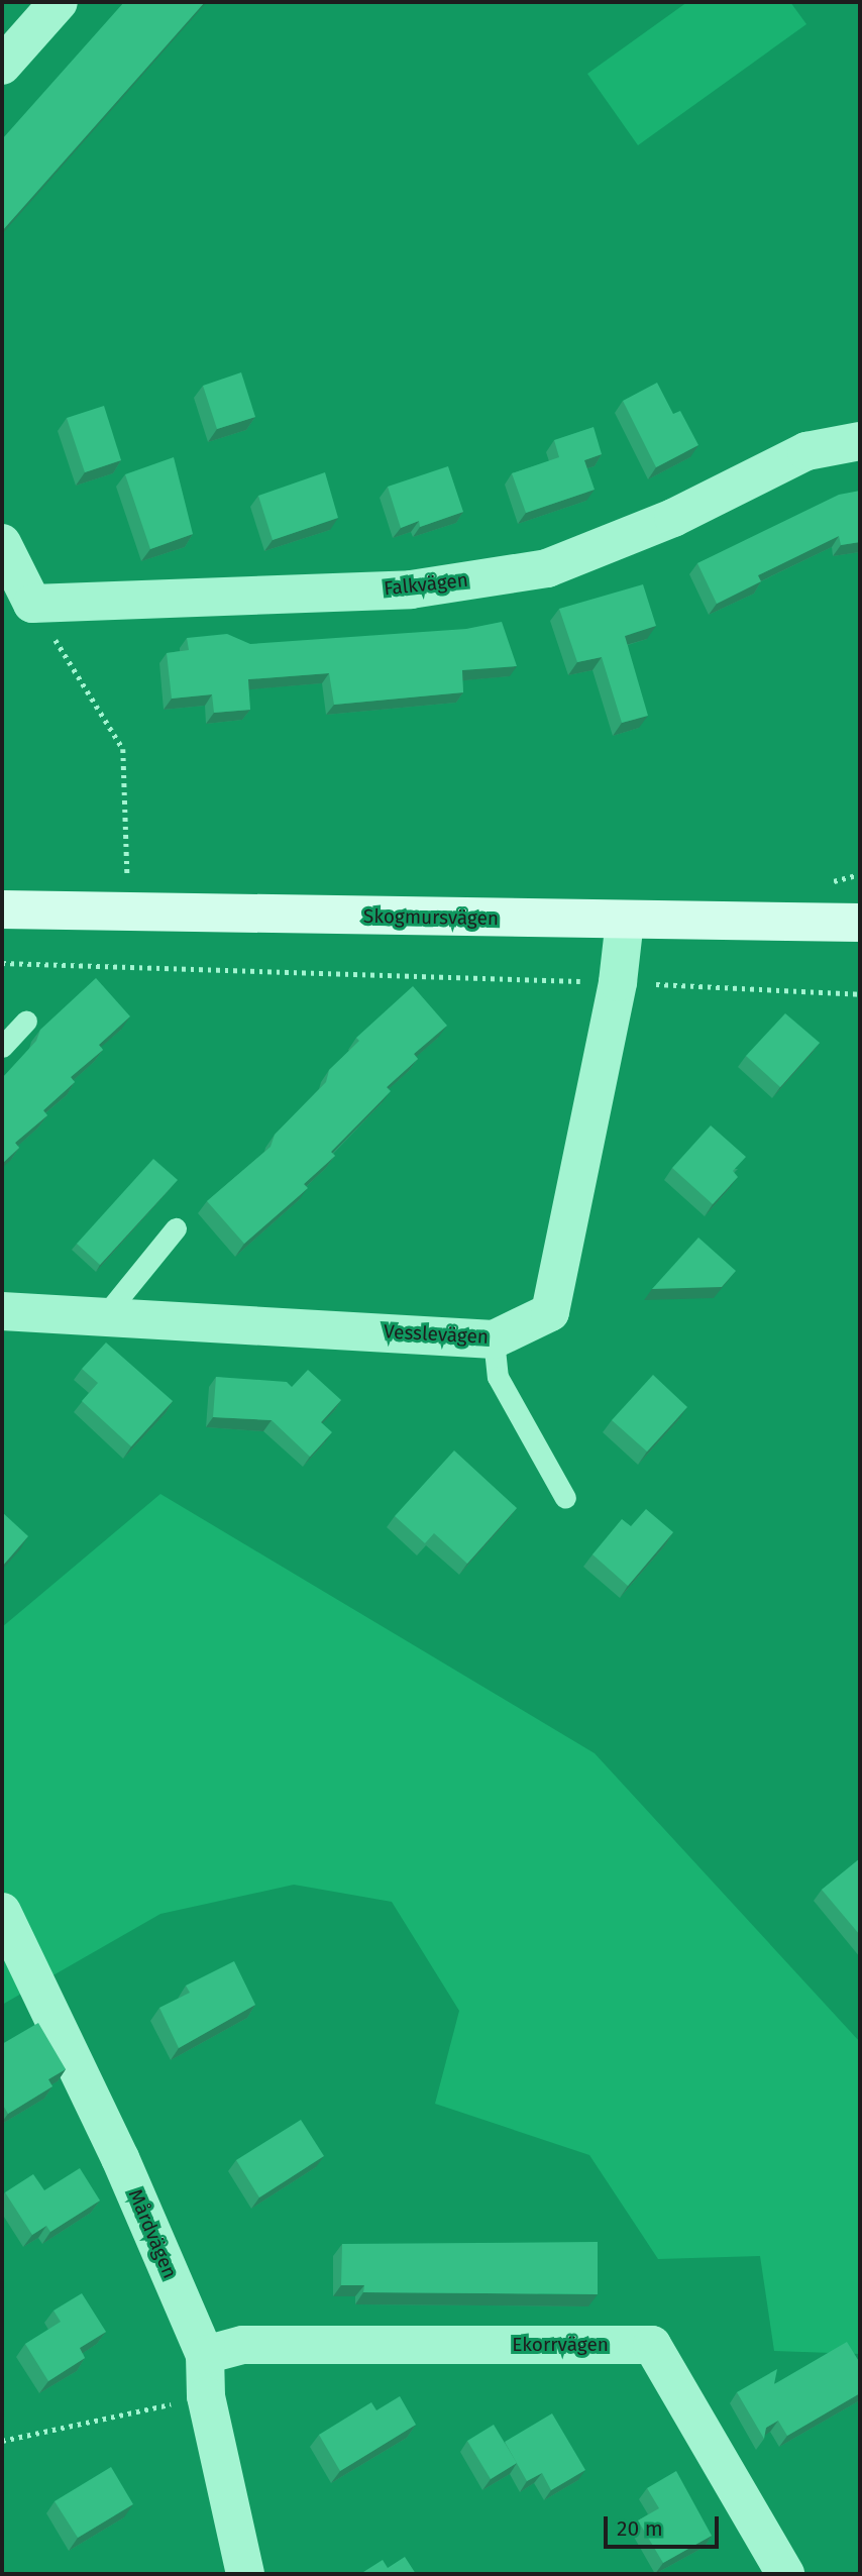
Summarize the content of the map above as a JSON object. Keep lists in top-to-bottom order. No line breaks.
{"streets":{"street":["Falkvägen","Skogmursvägen","Vesslevägen","Mårdvägen","Ekorrvägen"]},"crossings":[["Skogmursvägen","Vesslevägen"],["Mårdvägen","Ekorrvägen"]],"scale_bar":"20 m"}
